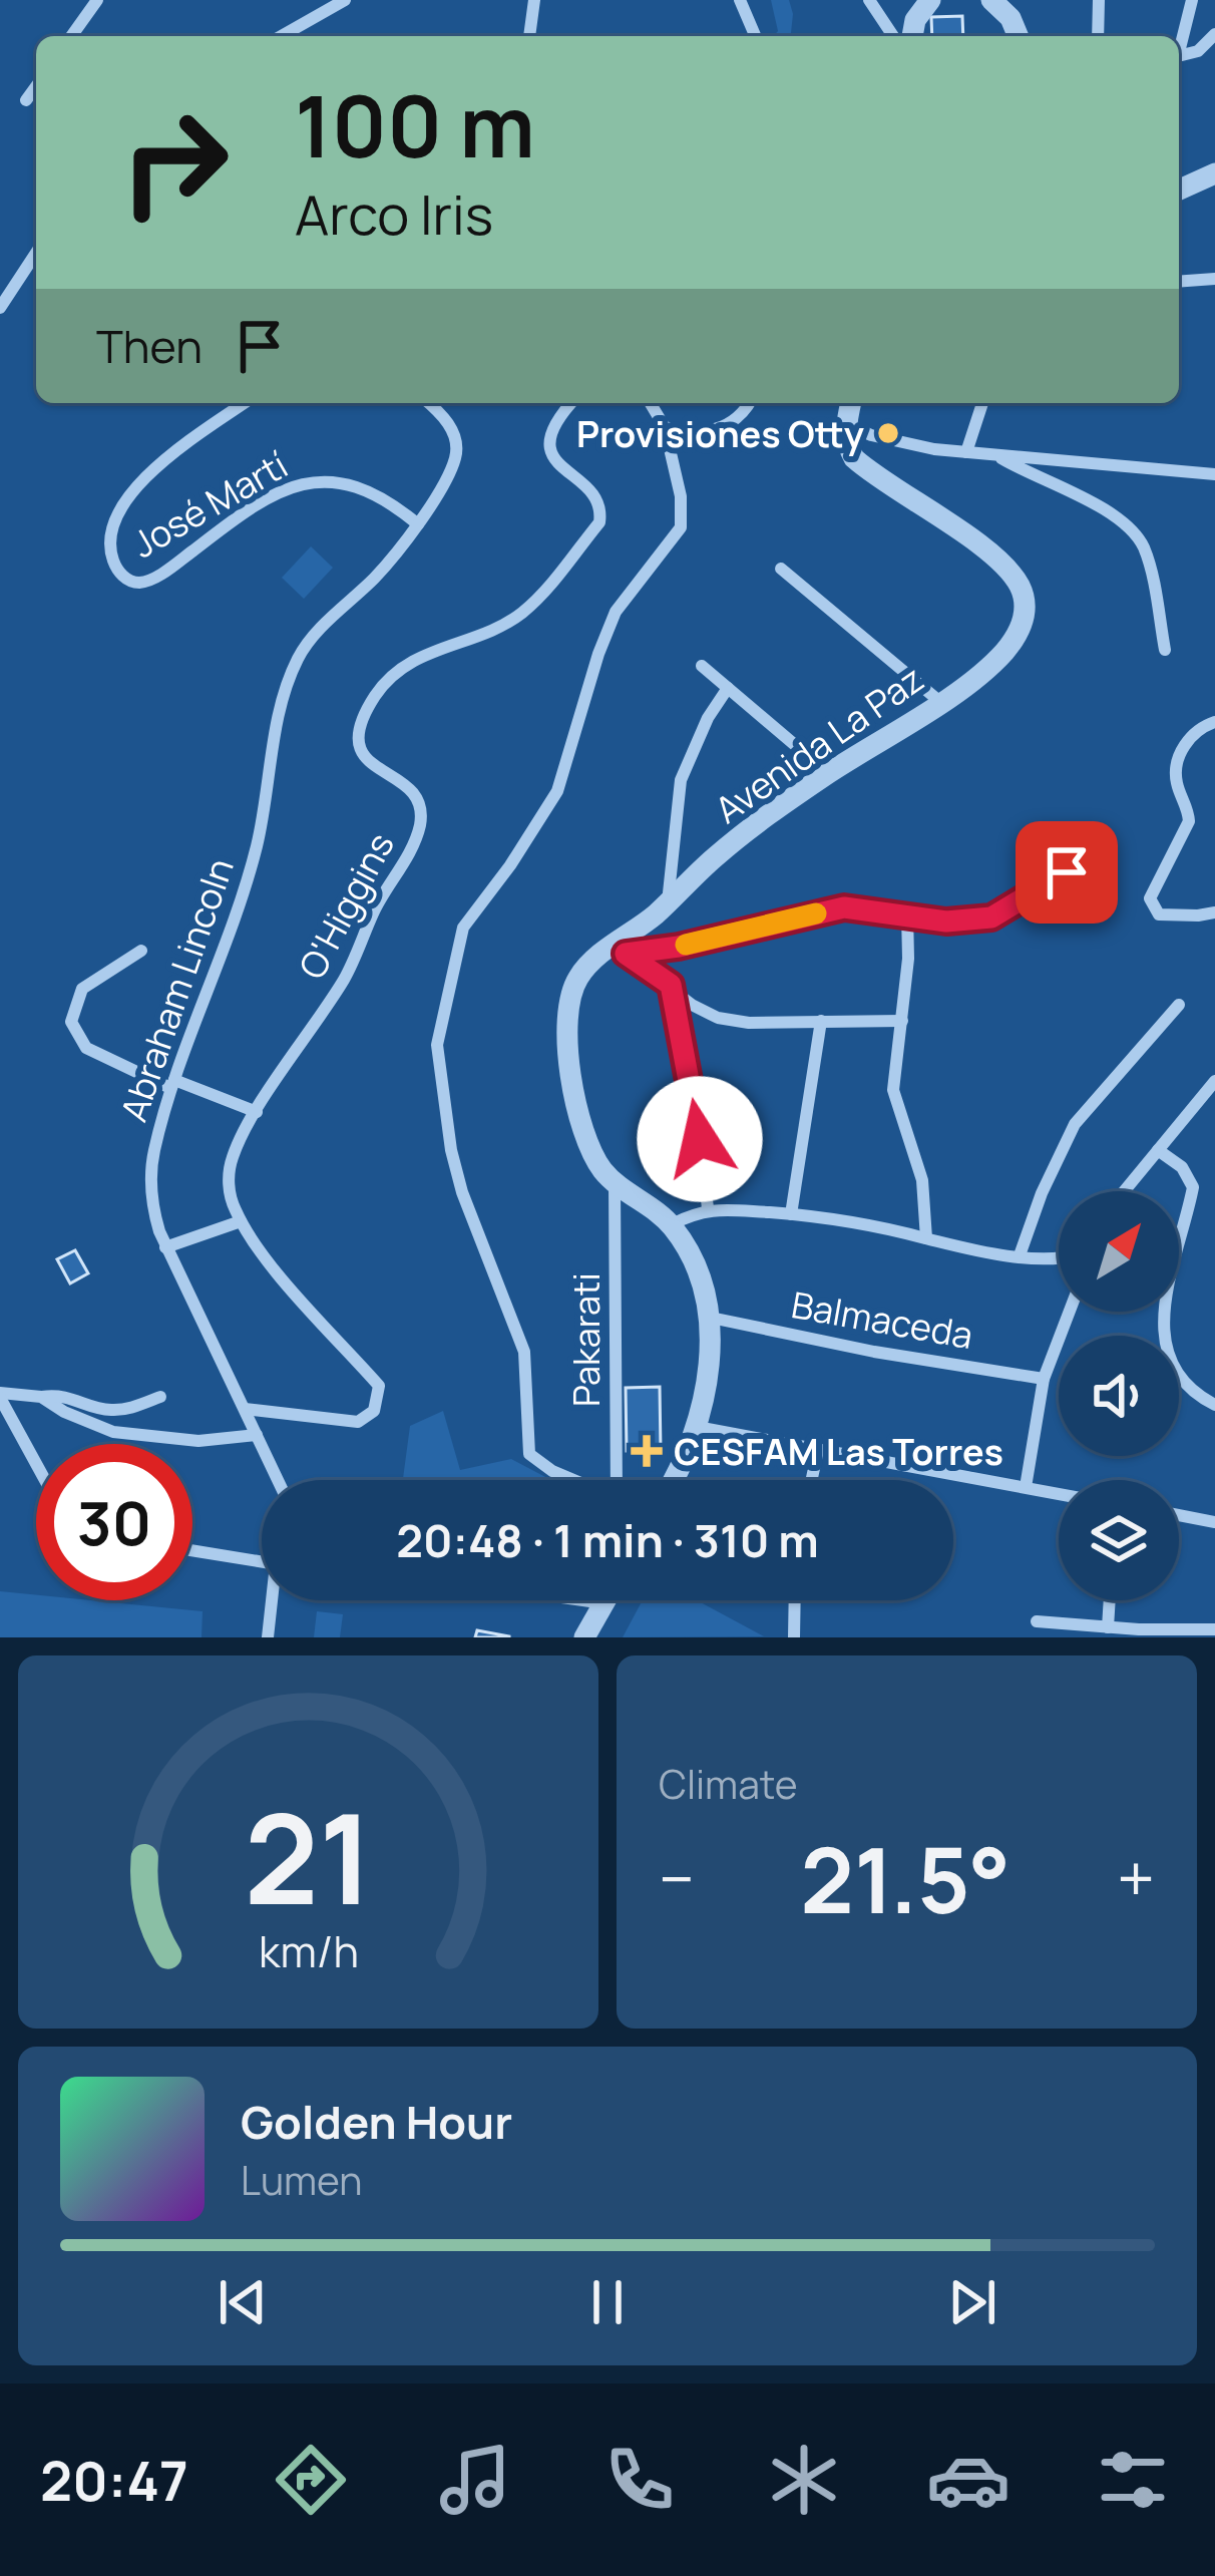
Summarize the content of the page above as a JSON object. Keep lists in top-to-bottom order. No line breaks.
{"streets":{"street":["José Martí","Avenida La Paz","O'Higgins","Abraham Lincoln","Balmaceda","Pakarati"]},"crossings":[["José Martí","Abraham Lincoln"],["Avenida La Paz","Pakarati"],["O'Higgins","Abraham Lincoln"]],"places":{"other":["Provisiones Otty"],"health":["CESFAM Las Torres"]},"north":"top right","page":{"turn":["100 m","Arco Iris"],"then":"Then","limit":"30","trip":"20:48 · 1 min · 310 m","tile":"Climate","heat":["−","21.5°","+"],"song":["Golden Hour","Lumen"],"tabs":"20:47","gauge":["21","km/h"]}}
